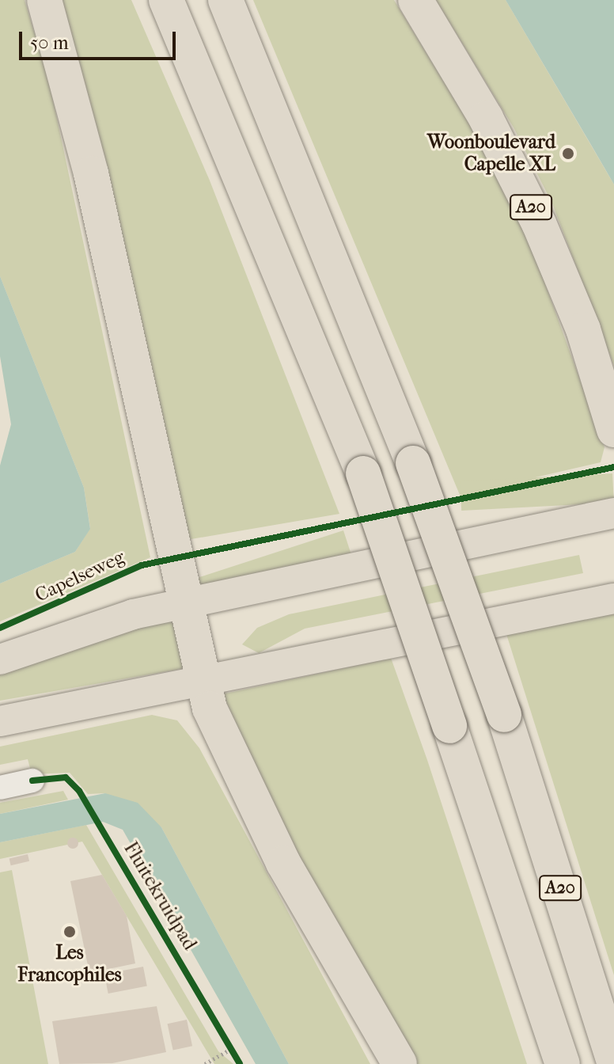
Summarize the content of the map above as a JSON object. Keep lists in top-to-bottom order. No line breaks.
{"streets":{"highway":["A20"],"cycle path":["Capelseweg","Fluitekruidpad"]},"places":["Woonboulevard Capelle XL","Les Francophiles"],"scale_bar":"50 m"}
